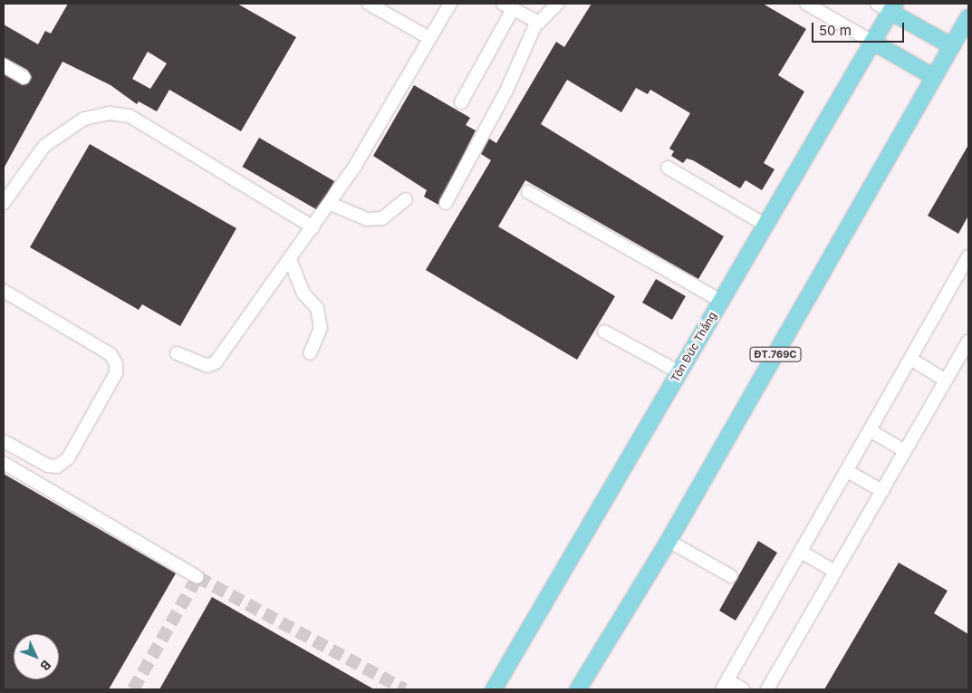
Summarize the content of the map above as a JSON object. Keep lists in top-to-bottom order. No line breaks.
{"streets":{"main road":["Tôn Đức Thắng","ĐT.769C"]},"scale_bar":"50 m","north":"bottom right"}
